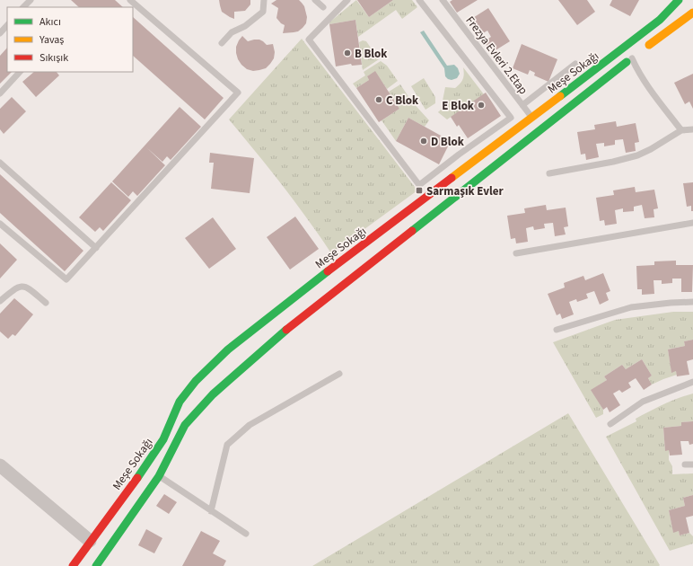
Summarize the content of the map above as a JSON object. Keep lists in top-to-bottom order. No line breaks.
{"streets":{"street":["Meşe Sokağı"],"lane":["Frezya Evleri 2.Etap"]},"crossings":[["Frezya Evleri 2.Etap","Meşe Sokağı"]],"places":{"other":["B Blok","C Blok","E Blok","D Blok"],"transit":["Sarmaşık Evler"]},"legend":["Akıcı","Yavaş","Sıkışık"]}
